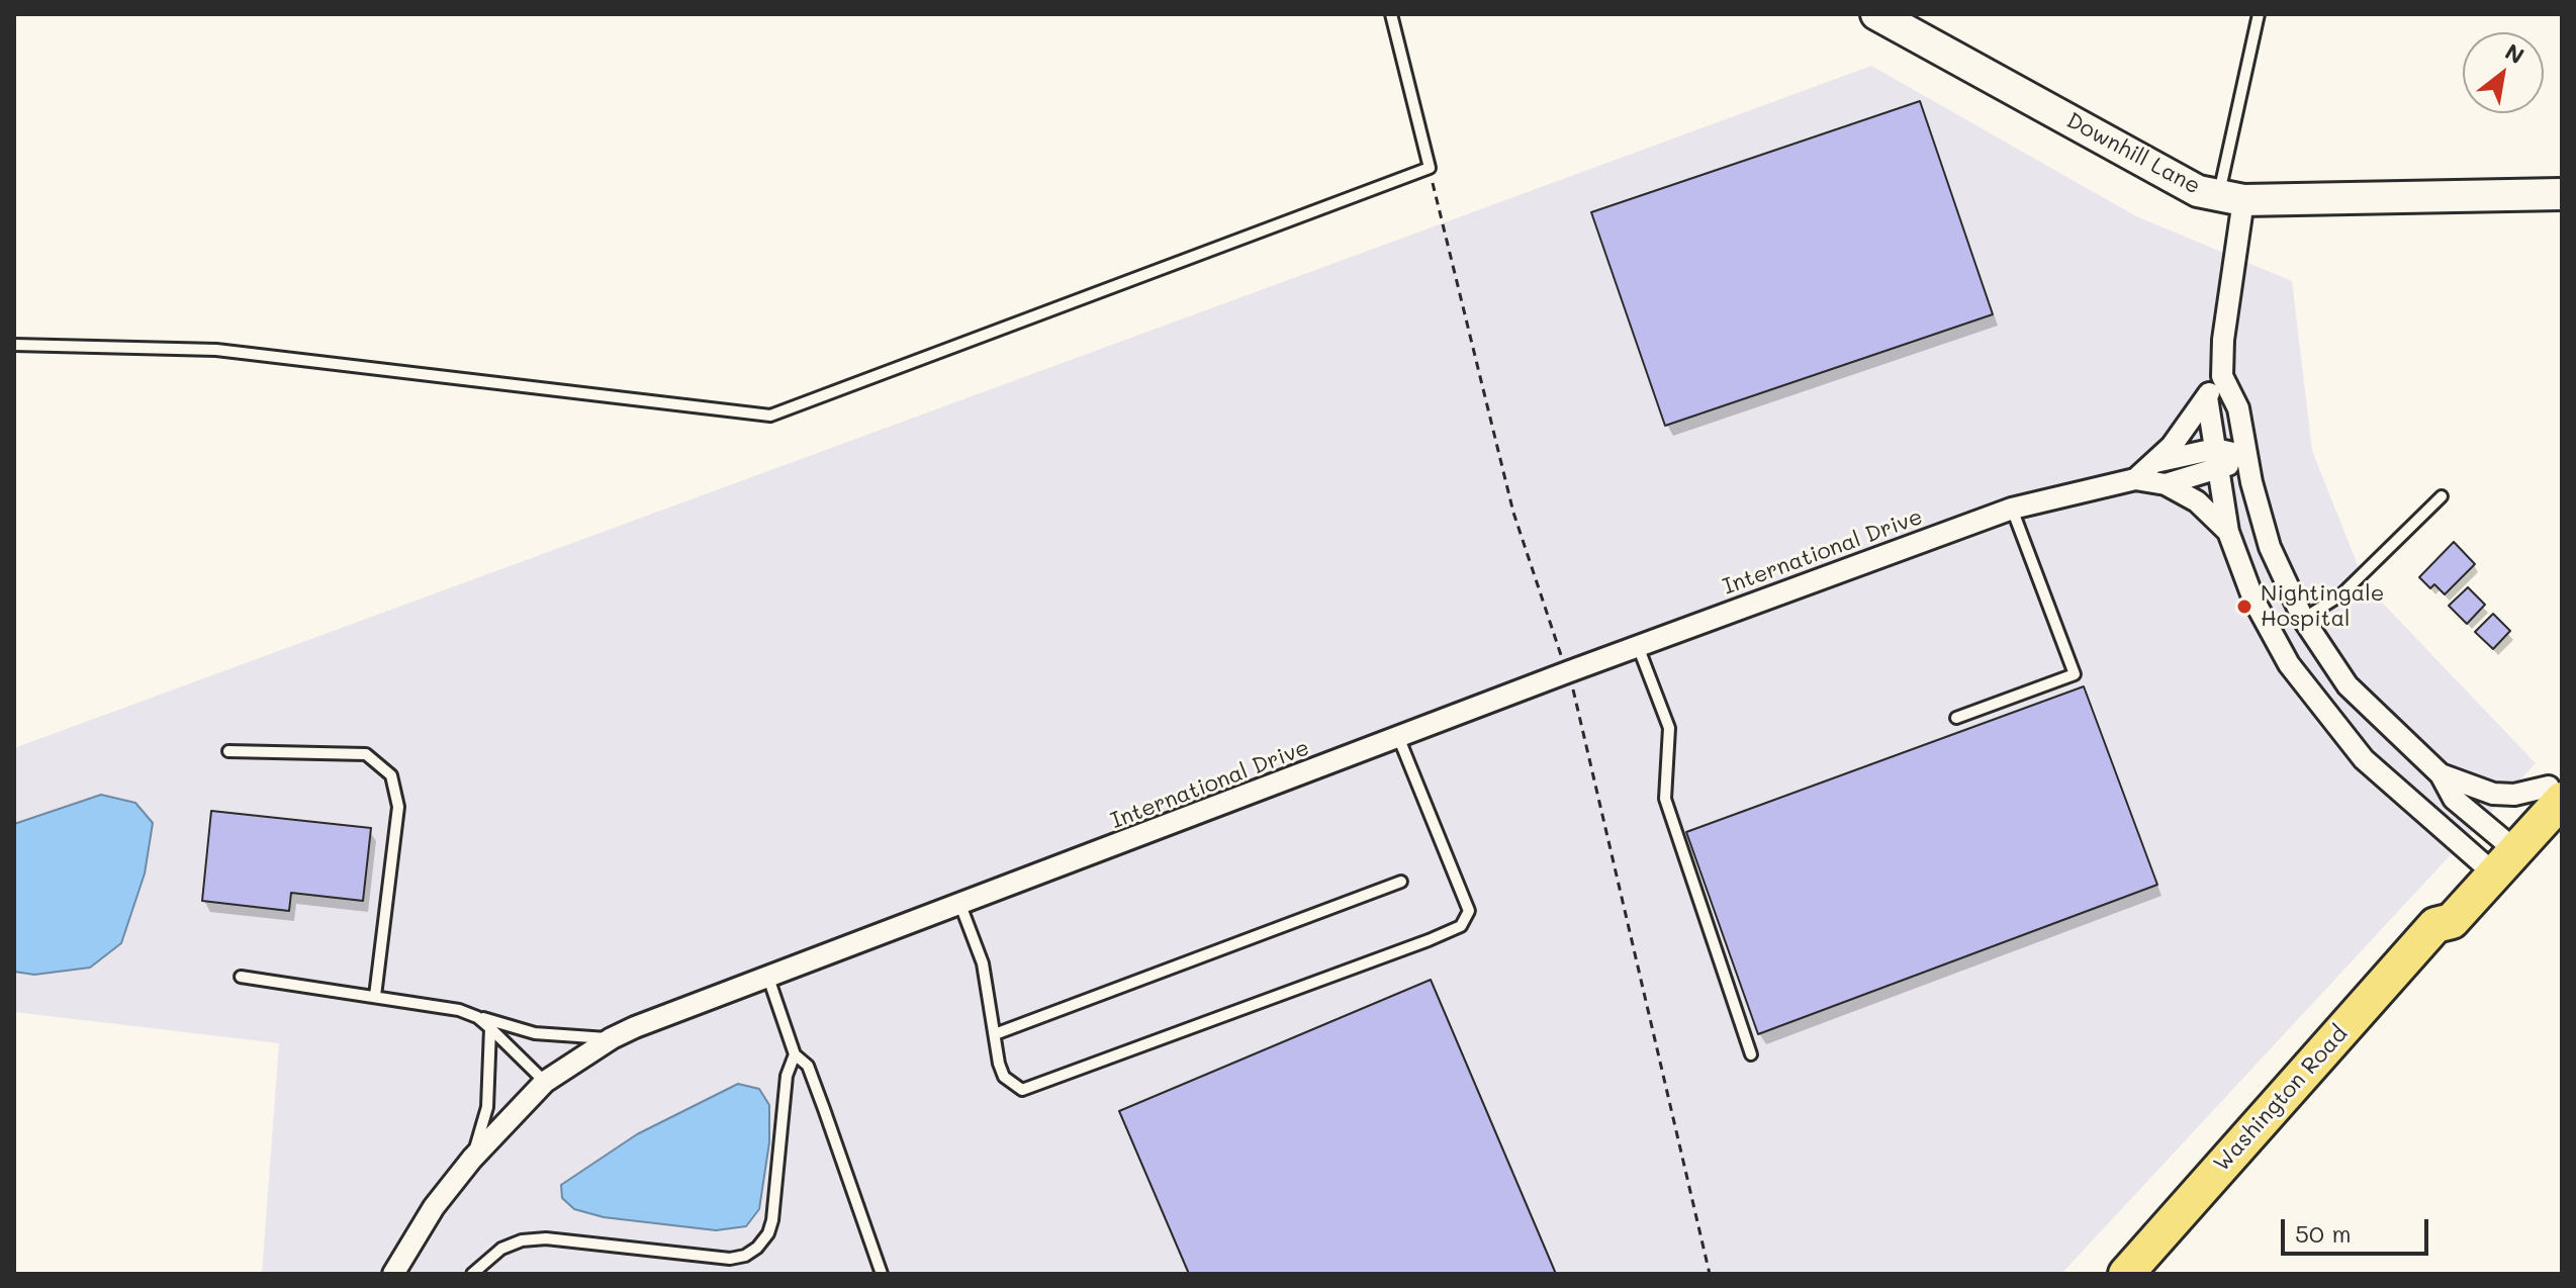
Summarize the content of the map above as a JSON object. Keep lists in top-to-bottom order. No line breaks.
{"streets":{"main road":["Washington Road"],"street":["Downhill Lane","International Drive"]},"crossings":[["International Drive","Washington Road"]],"places":["Nightingale Hospital"],"scale_bar":"50 m","north":"top right"}
